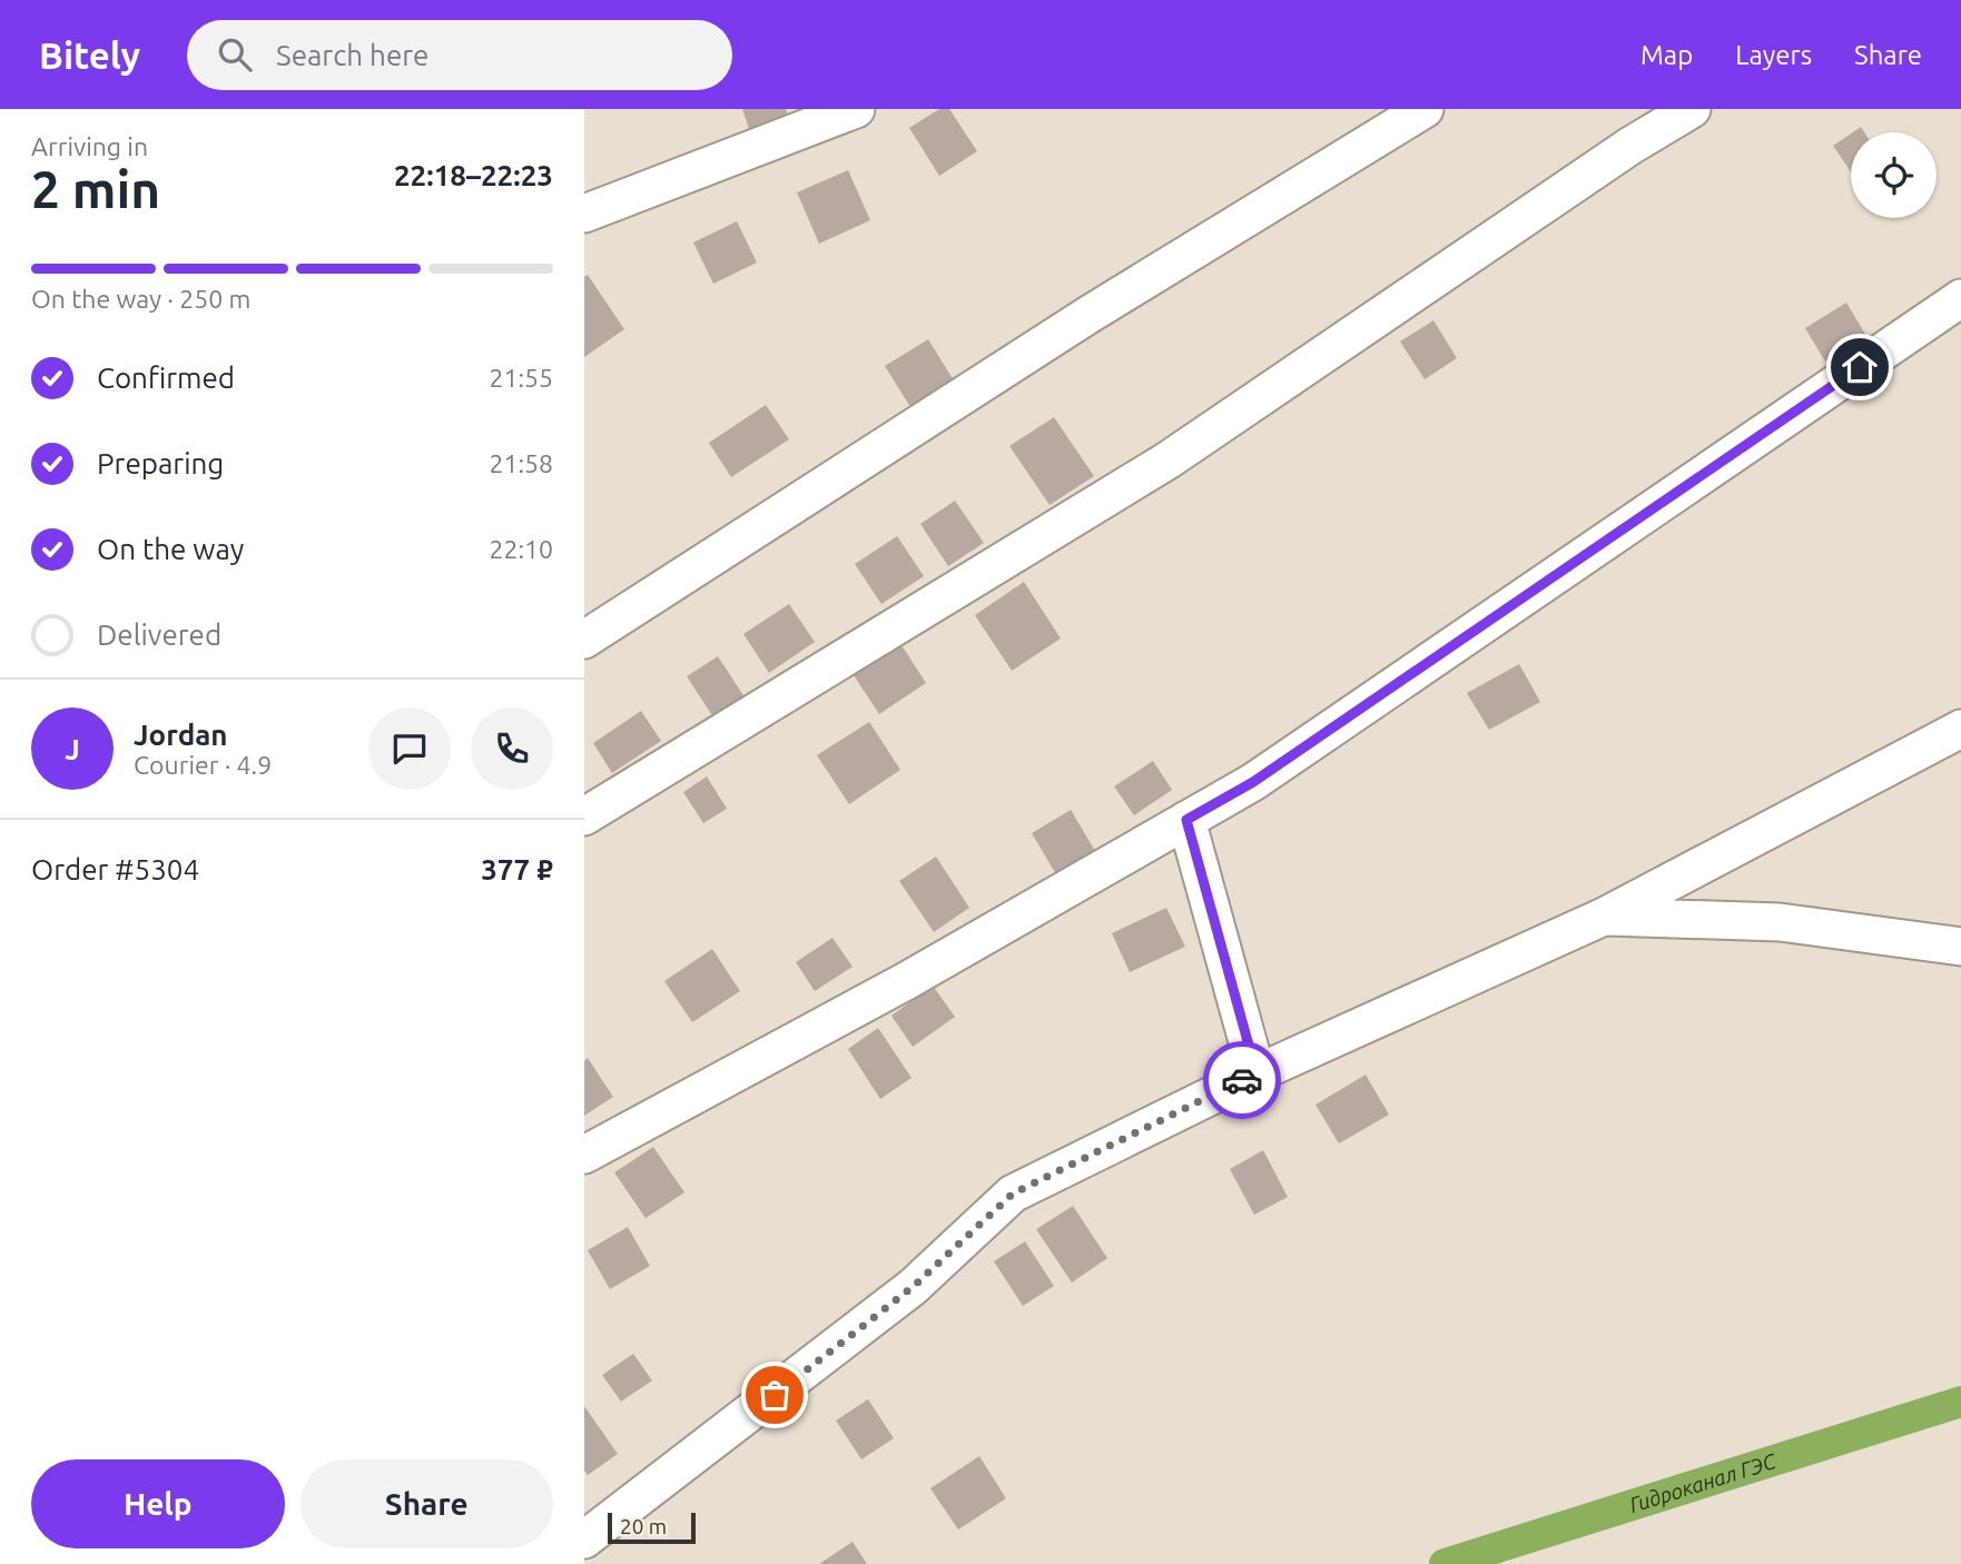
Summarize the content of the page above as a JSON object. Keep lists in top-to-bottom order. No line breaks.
{"water":["Гидроканал ГЭС"],"scale_bar":"20 m","page":{"header":"Bitely","search":"Search here","nav":["Map","Layers","Share"],"heading":["2 min","Arriving in","22:18–22:23"],"panel":["Jordan","Courier · 4.9","Order #5304","377 ₽"],"bar":"On the way · 250 m","list":[["Confirmed","21:55"],["Preparing","21:58"],["On the way","22:10"],"Delivered"],"round":"J","buttons":["Help","Share"],"scale":"20 m"}}
